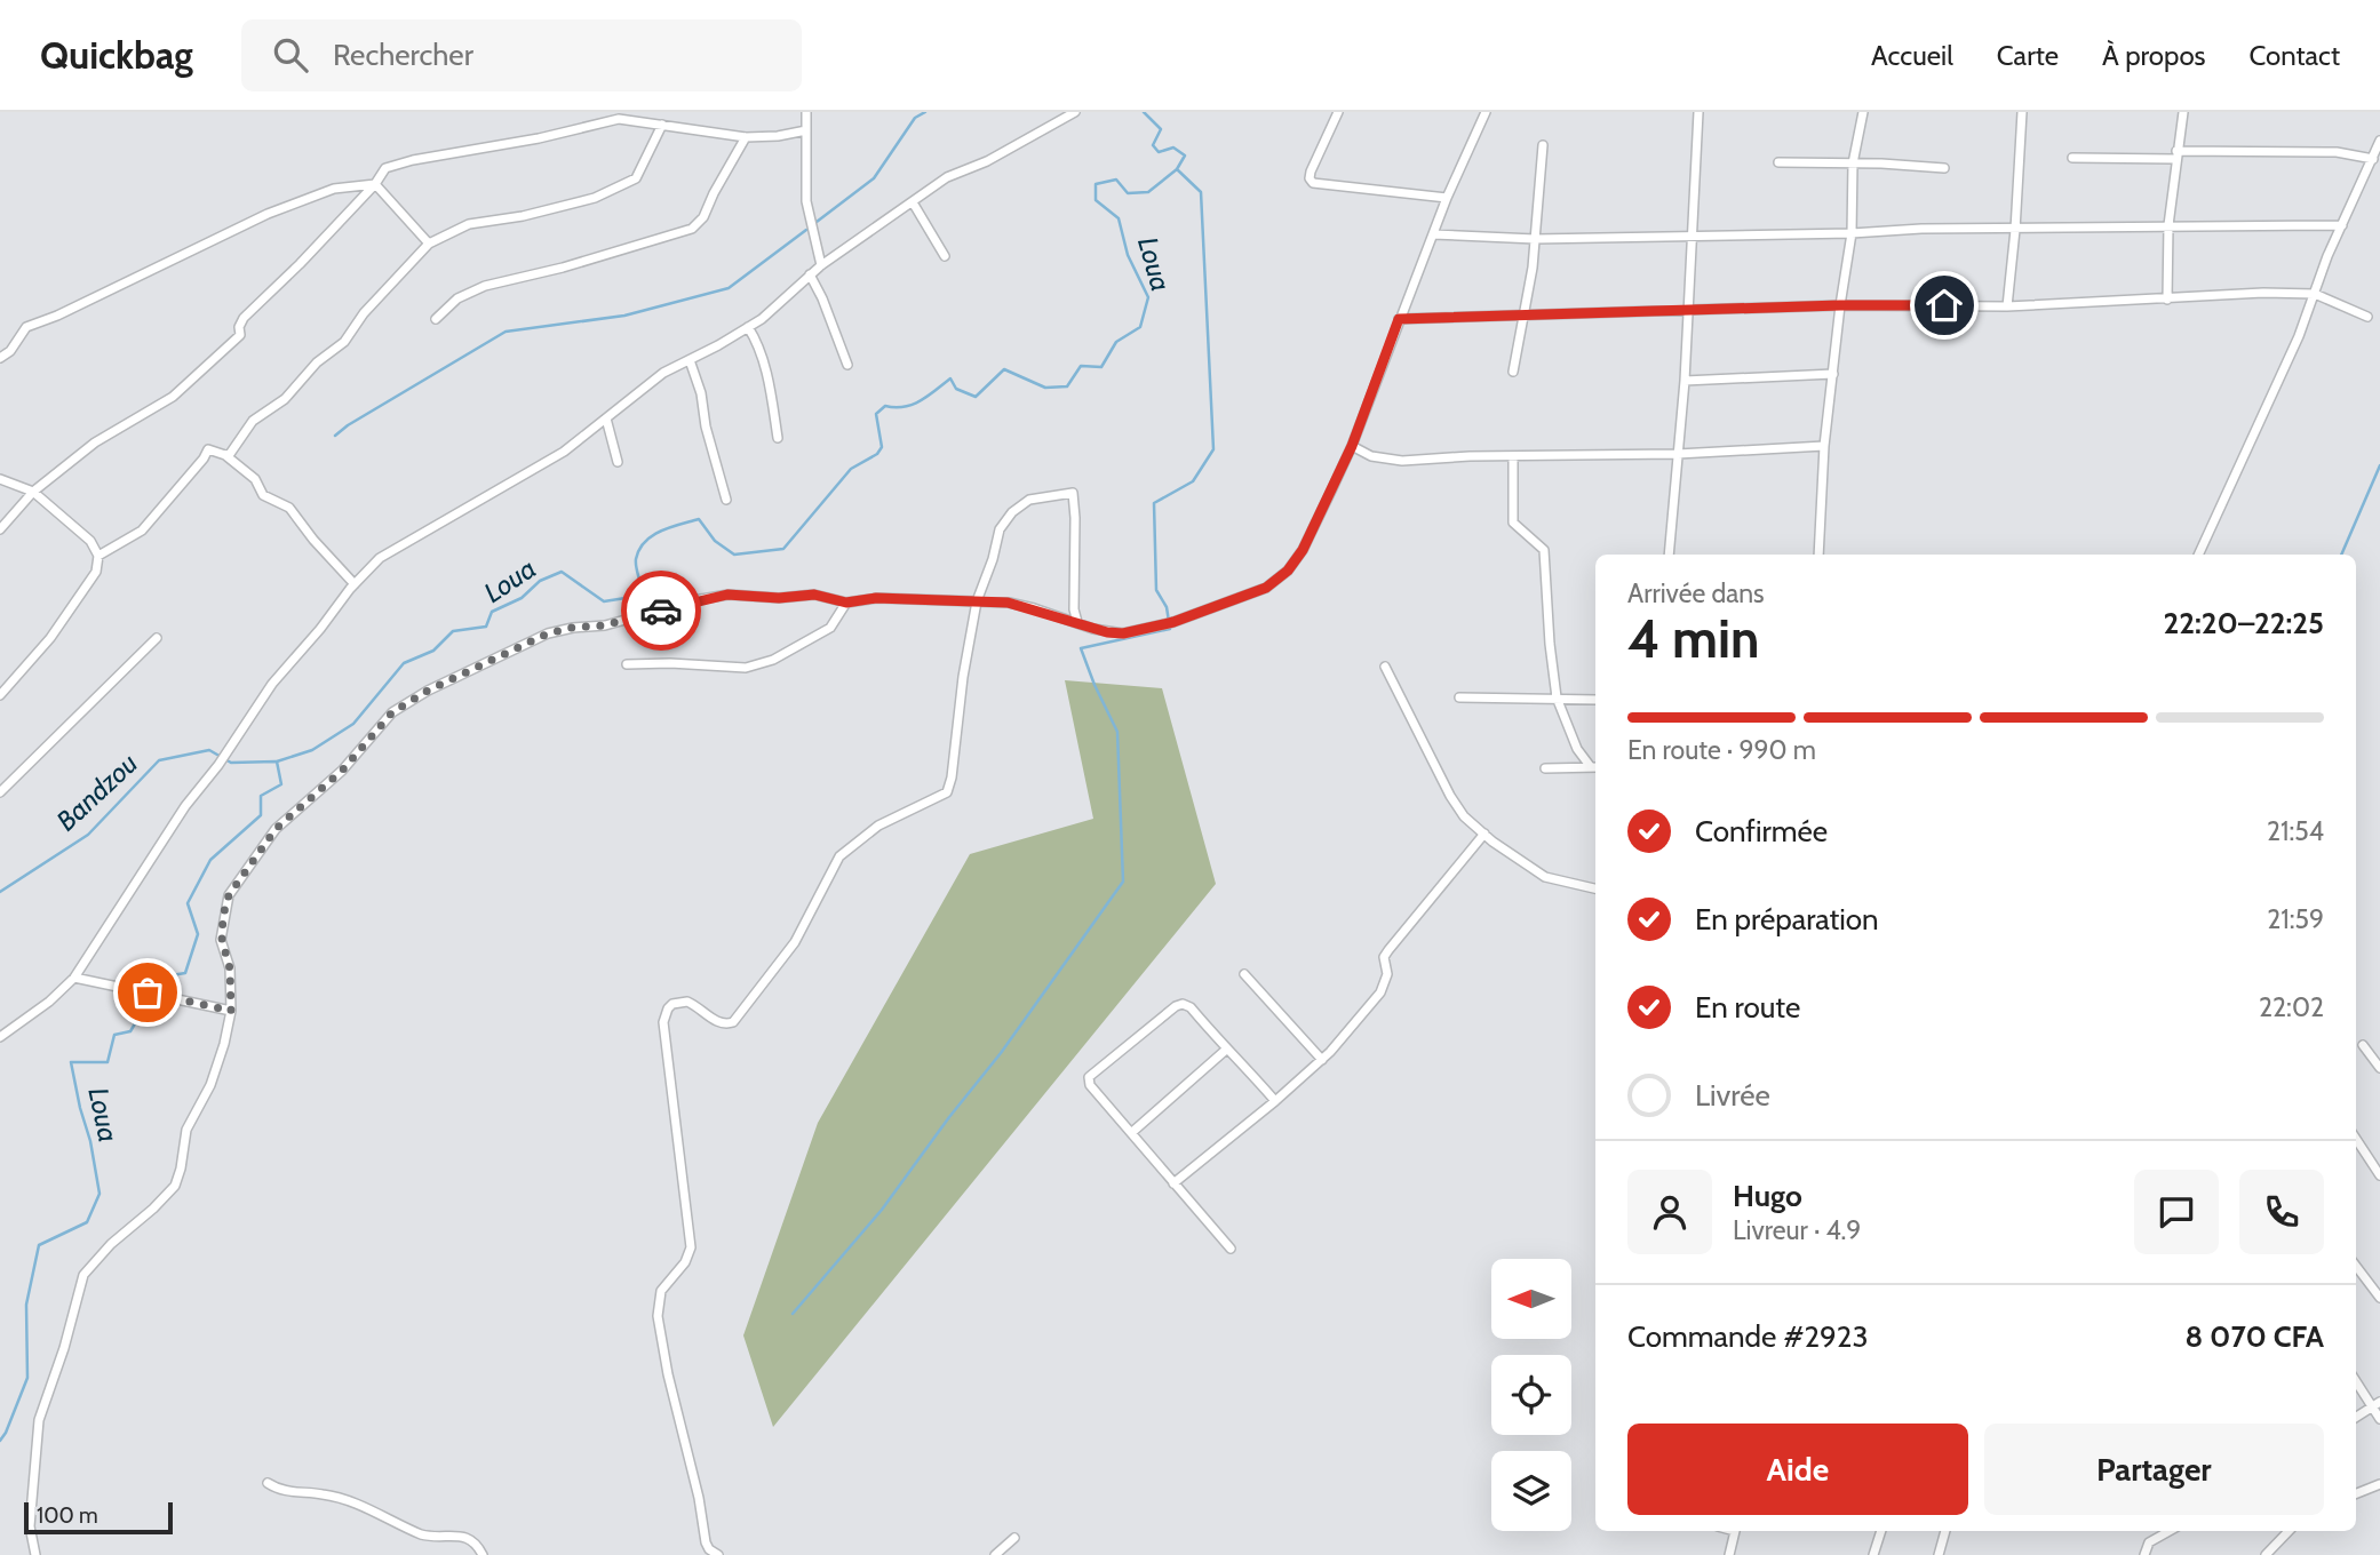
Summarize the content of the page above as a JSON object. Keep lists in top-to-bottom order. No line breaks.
{"water":["Loua","Bandzou"],"scale_bar":"100 m","north":"left","page":{"header":"Quickbag","search":"Rechercher","nav":["Accueil","Carte","À propos","Contact"],"heading":["4 min","Arrivée dans","22:20–22:25"],"panel":["Hugo","Livreur · 4.9","Commande #2923","8 070 CFA"],"bar":"En route · 990 m","list":[["Confirmée","21:54"],["En préparation","21:59"],["En route","22:02"],"Livrée"],"buttons":["Aide","Partager"],"scale":"100 m"}}
